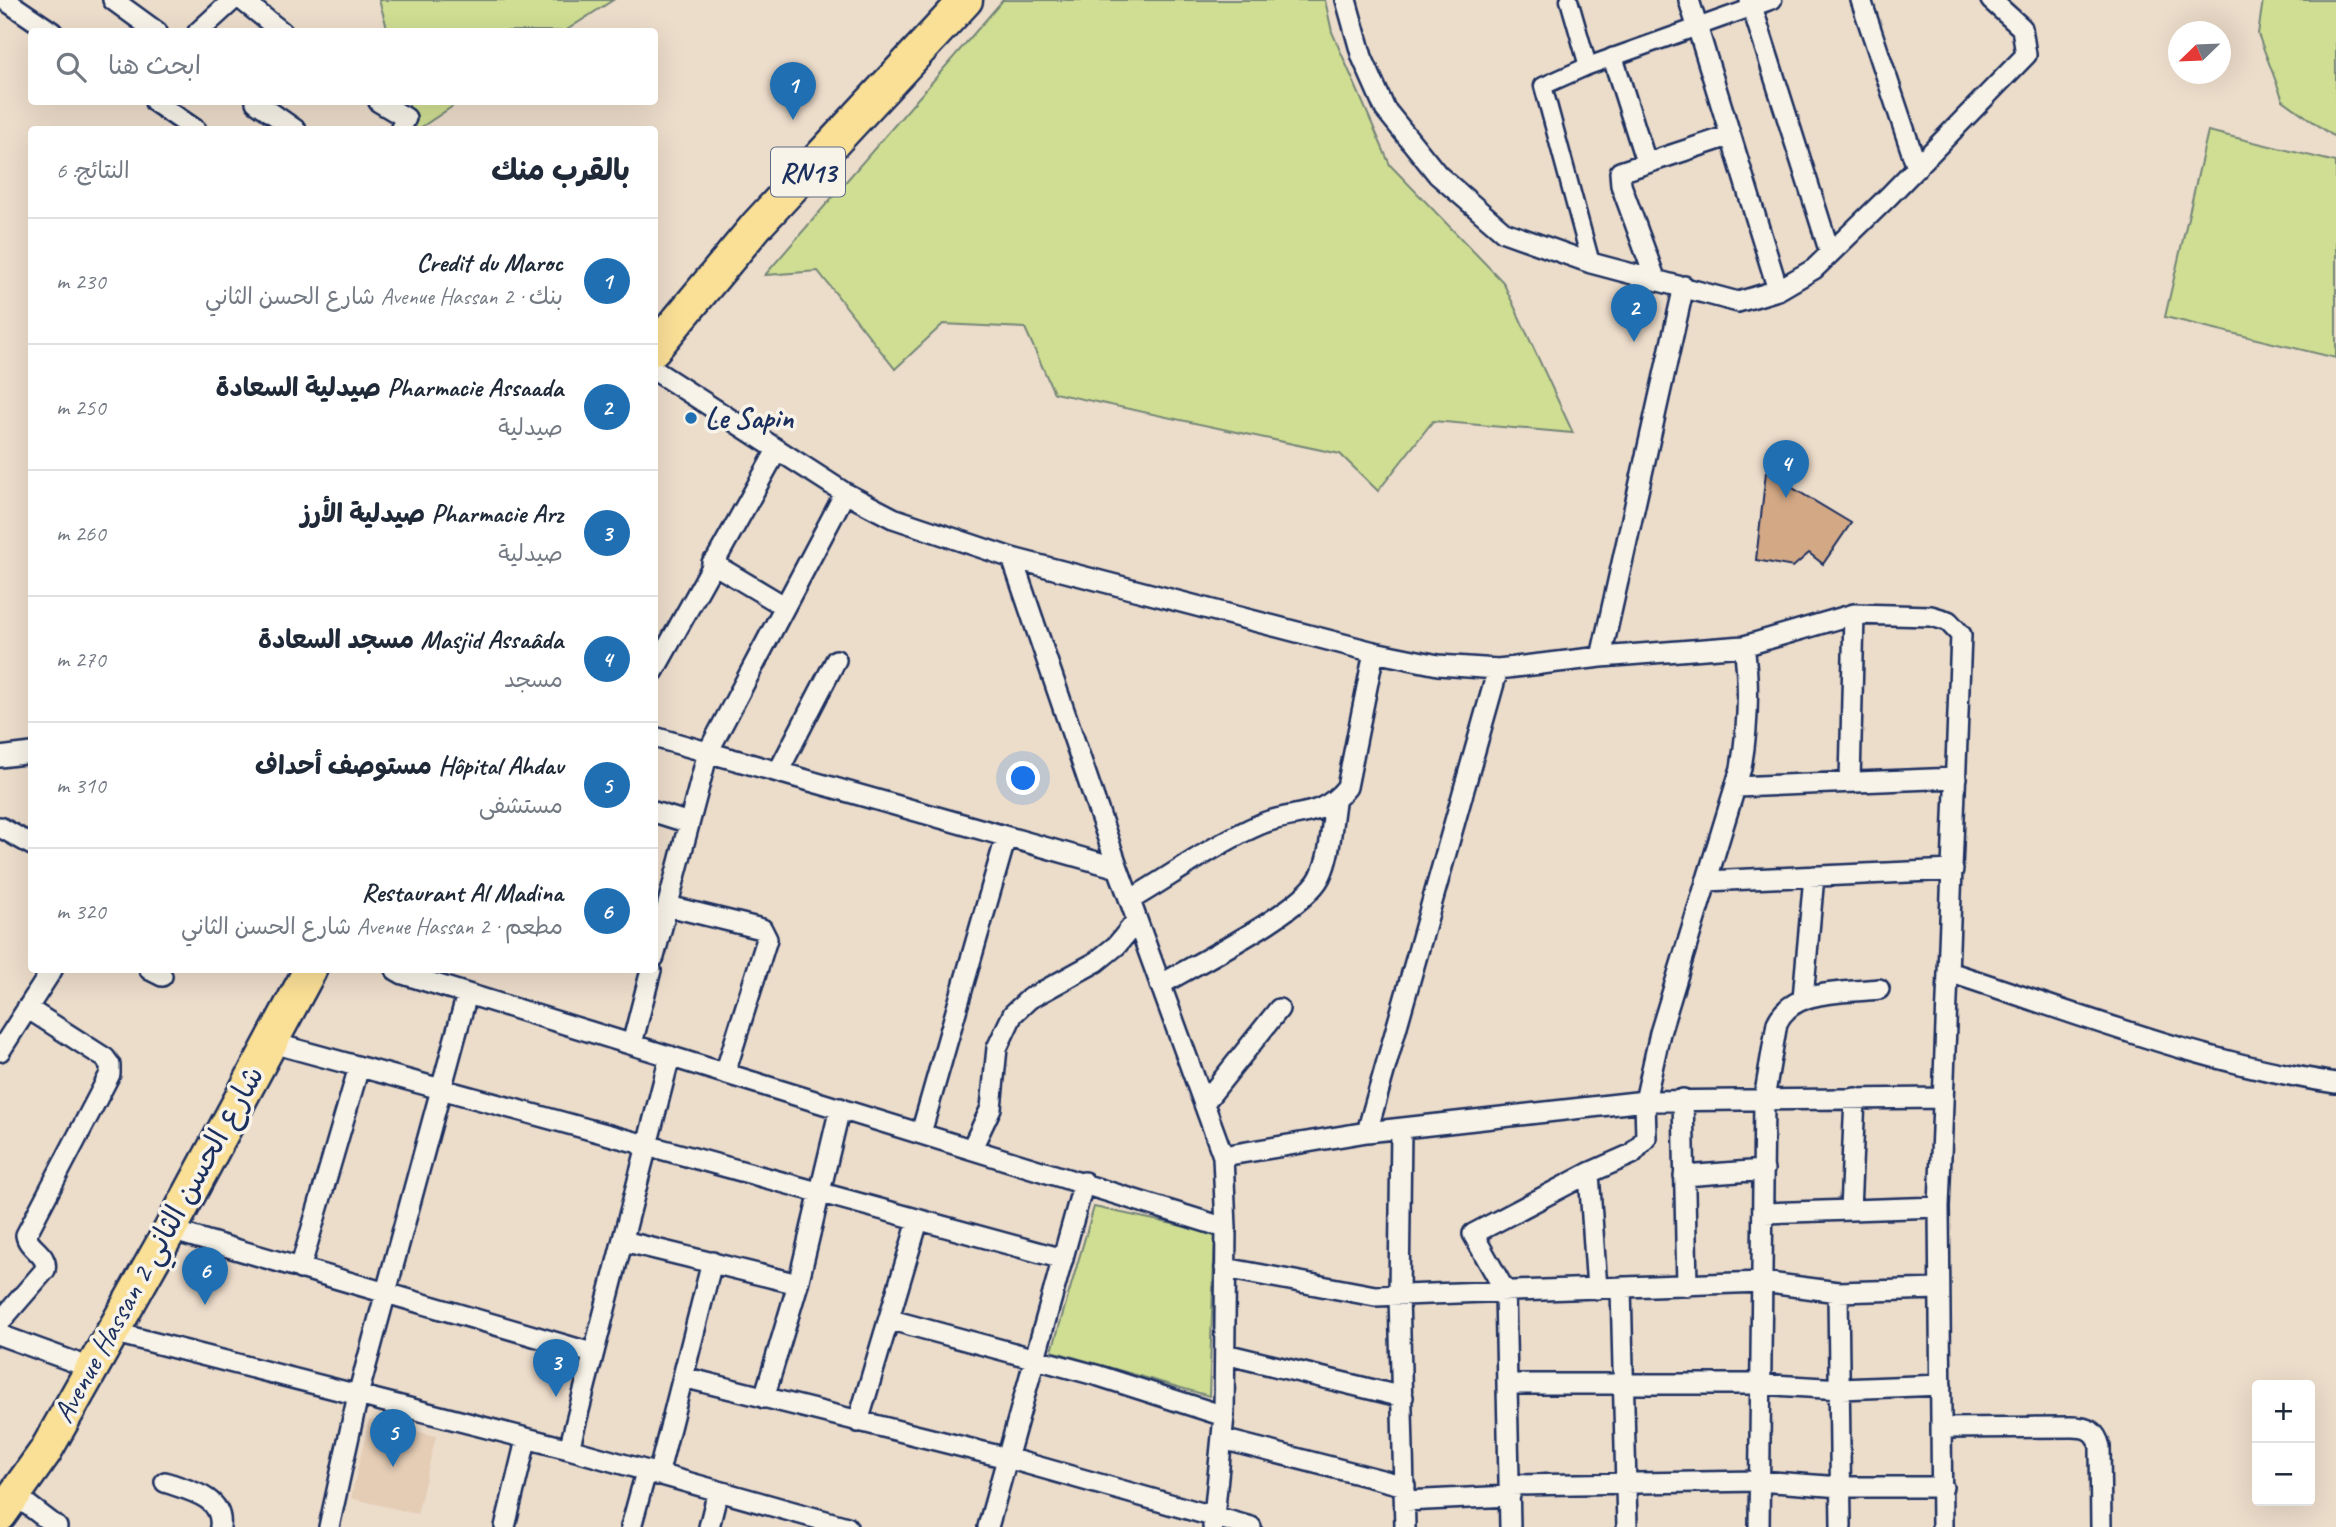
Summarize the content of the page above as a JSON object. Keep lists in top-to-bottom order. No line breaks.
{"streets":{"main road":["RN13","Avenue Hassan 2 شارع الحسن الثاني"]},"places":["Le Sapin"],"north":"bottom left","page":{"search":"ابحث هنا","pins":["1","2","4","6","3","5"],"heading":["بالقرب منك","النتائج: 6"],"list":[{"mark":"1","name":"Credit du Maroc","note":"بنك · Avenue Hassan 2 شارع الحسن الثاني","value":"230 m"},{"mark":"2","name":"Pharmacie Assaada صيدلية السعادة","note":"صيدلية","value":"250 m"},{"mark":"3","name":"Pharmacie Arz صيدلية الأرز","note":"صيدلية","value":"260 m"},{"mark":"4","name":"Masjid Assaâda مسجد السعادة","note":"مسجد","value":"270 m"},{"mark":"5","name":"Hôpital Ahdav مستوصف أحداف","note":"مستشفى","value":"310 m"},{"mark":"6","name":"Restaurant Al Madina","note":"مطعم · Avenue Hassan 2 شارع الحسن الثاني","value":"320 m"}],"map_buttons":["+","−"]}}
